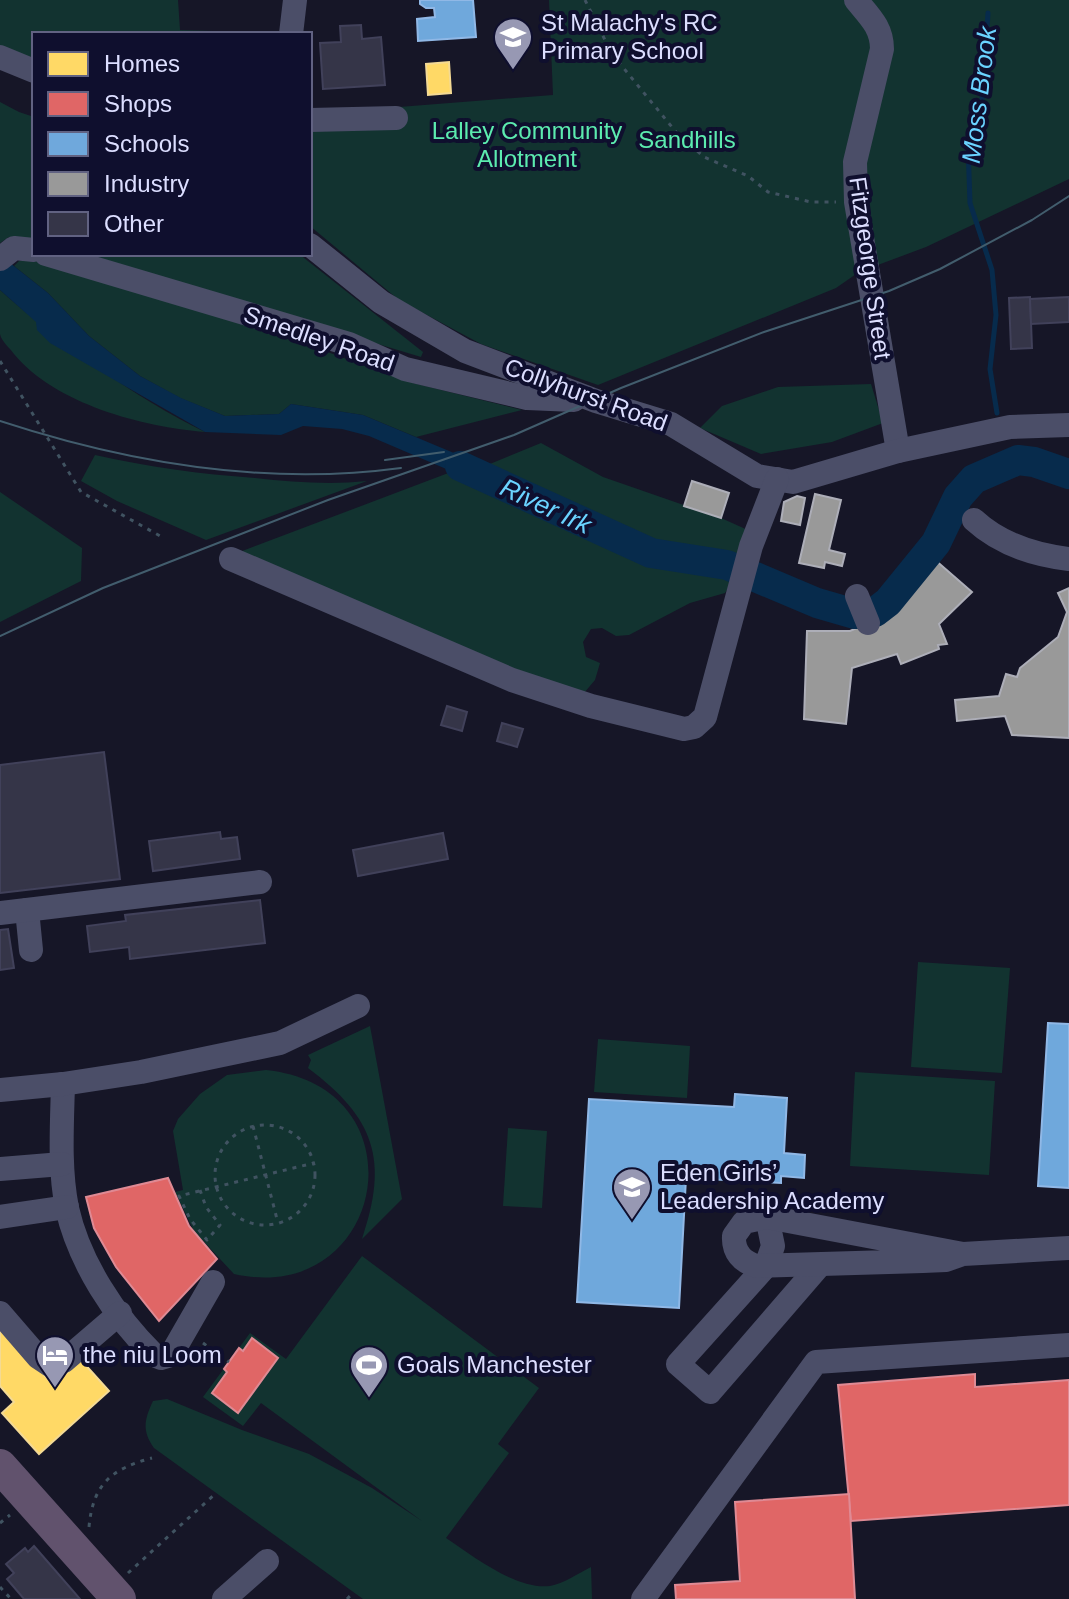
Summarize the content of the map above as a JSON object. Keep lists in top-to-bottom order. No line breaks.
{"streets":{"street":["Fitzgeorge Street","Smedley Road","Collyhurst Road"]},"crossings":[["Fitzgeorge Street","Collyhurst Road"],["Smedley Road","Collyhurst Road"]],"water":["Moss Brook","River Irk"],"parks":["Lalley Community Allotment","Sandhills"],"places":{"school or university":["St Malachy's RC Primary School","Eden Girls’ Leadership Academy"],"hotel":["the niu Loom"],"sports":["Goals Manchester"]},"legend":["Homes","Shops","Schools","Industry","Other"]}
